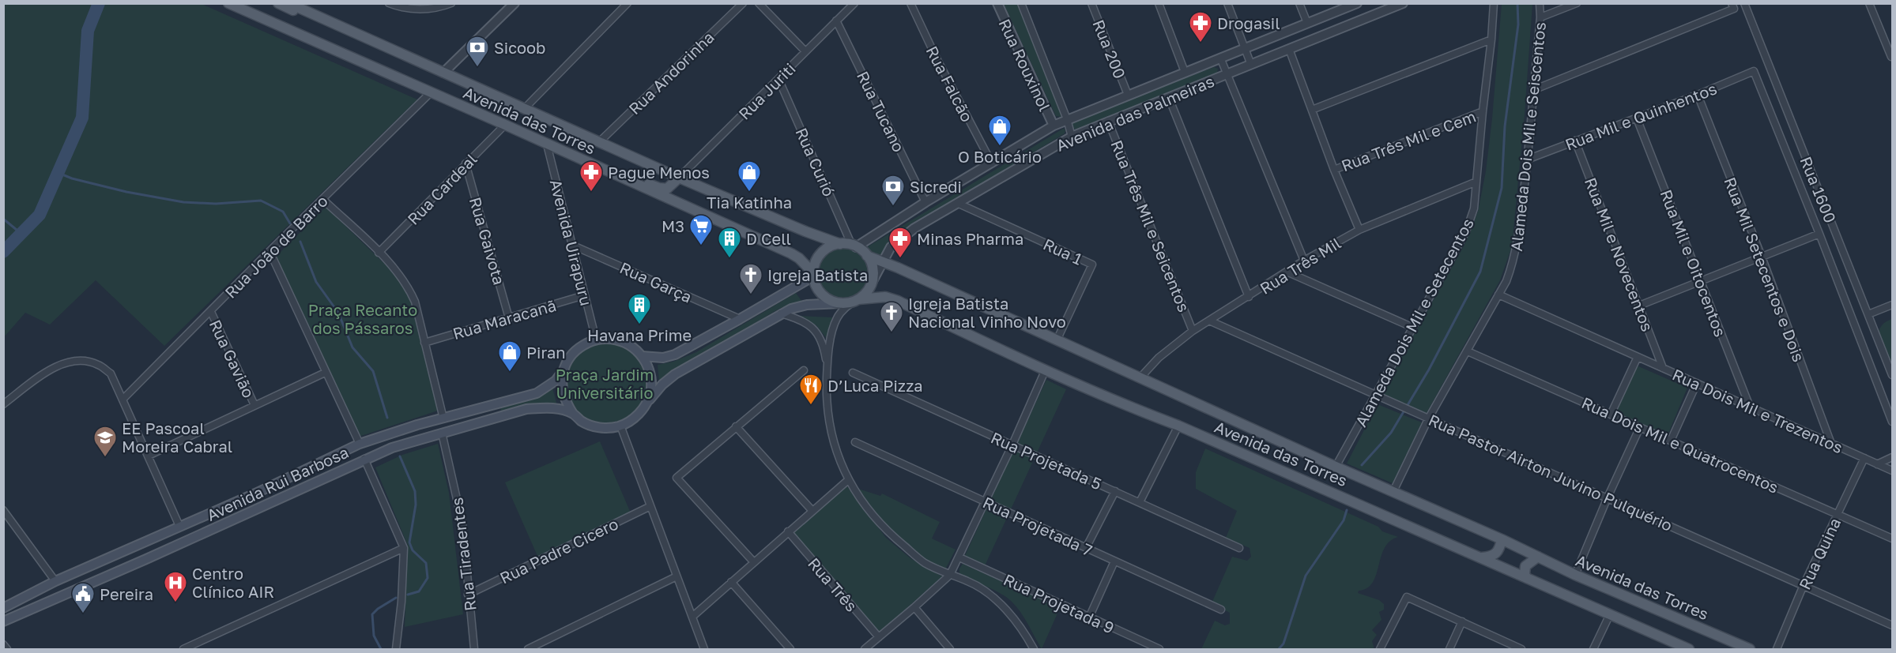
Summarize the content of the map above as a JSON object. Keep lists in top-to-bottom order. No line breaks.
{"streets":{"main road":["Avenida das Torres","Avenida Rui Barbosa"],"street":["Rua 200","Rua Rouxinol","Rua Andorinha","Rua Falcão","Rua Juriti","Rua Tucano","Avenida das Palmeiras","Rua Mil e Quinhentos","Alameda Dois Mil e Seiscentos","Rua Três Mil e Cem","Rua Curió","Rua Cardeal","Rua 1600","Rua Três Mil e Seicentos","Rua Gaivota","Avenida Uirapuru","Rua João de Barro","Rua 1","Rua Mil e Novecentos","Rua Mil e Oitocentos","Rua Três Mil","Rua Mil Setecentos e Dois","Rua Garça","Rua Maracanã","Alameda Dois Mil e Setecentos","Rua Gavião","Rua Dois Mil e Trezentos","Rua Dois Mil e Quatrocentos","Rua Projetada 5","Rua Pastor Airton Juvino Pulquério","Rua Projetada 7","Rua Padre Cicero","Rua Quina","Rua Tiradentes","Rua Três","Rua Projetada 9"]},"crossings":[["Rua 200","Avenida das Palmeiras"],["Rua Rouxinol","Avenida das Palmeiras"],["Rua Andorinha","Avenida das Torres"],["Rua Falcão","Avenida das Palmeiras"],["Rua Juriti","Rua Tucano"],["Rua Juriti","Avenida das Torres"],["Rua Juriti","Rua Curió"],["Rua Tucano","Avenida das Palmeiras"],["Avenida das Palmeiras","Avenida das Torres"],["Avenida das Palmeiras","Rua Curió"],["Avenida das Palmeiras","Rua Três Mil e Seicentos"],["Avenida das Palmeiras","Rua 1"],["Rua Mil e Quinhentos","Alameda Dois Mil e Seiscentos"],["Rua Mil e Quinhentos","Rua Mil e Novecentos"],["Rua Mil e Quinhentos","Rua Mil e Oitocentos"],["Rua Mil e Quinhentos","Rua Mil Setecentos e Dois"],["Avenida das Torres","Rua Curió"],["Avenida das Torres","Rua Cardeal"],["Avenida das Torres","Avenida Uirapuru"],["Avenida das Torres","Rua João de Barro"],["Avenida das Torres","Rua 1"],["Avenida das Torres","Rua Três Mil"],["Avenida das Torres","Alameda Dois Mil e Setecentos"],["Alameda Dois Mil e Seiscentos","Rua Dois Mil e Trezentos"],["Alameda Dois Mil e Seiscentos","Rua Dois Mil e Quatrocentos"],["Alameda Dois Mil e Seiscentos","Rua Pastor Airton Juvino Pulquério"],["Rua Três Mil e Cem","Alameda Dois Mil e Setecentos"],["Rua Cardeal","Rua Gaivota"],["Rua Três Mil e Seicentos","Rua Três Mil"],["Rua Gaivota","Rua Maracanã"],["Avenida Uirapuru","Rua Garça"],["Avenida Uirapuru","Rua Maracanã"],["Avenida Uirapuru","Avenida Rui Barbosa"],["Rua João de Barro","Rua Gavião"],["Rua Mil e Novecentos","Rua Dois Mil e Trezentos"],["Rua Mil e Oitocentos","Rua Dois Mil e Trezentos"],["Rua Três Mil","Alameda Dois Mil e Setecentos"],["Rua Três Mil","Rua Pastor Airton Juvino Pulquério"],["Rua Mil Setecentos e Dois","Rua Dois Mil e Trezentos"],["Alameda Dois Mil e Setecentos","Rua Pastor Airton Juvino Pulquério"],["Rua Dois Mil e Trezentos","Rua Quina"],["Rua Dois Mil e Quatrocentos","Rua Quina"],["Rua Pastor Airton Juvino Pulquério","Rua Quina"],["Avenida Rui Barbosa","Rua Tiradentes"],["Rua Padre Cicero","Rua Tiradentes"]],"parks":["Praça Recanto dos Pássaros","Praça Jardim Universitário"],"places":{"pharmacy":["Drogasil","Pague Menos","Minas Pharma"],"bank":["Sicoob","Sicredi"],"shop":["O Boticário","Tia Katinha","Piran"],"supermarket":["M3"],"building":["D Cell","Havana Prime"],"church":["Igreja Batista","Igreja Batista Nacional Vinho Novo"],"restaurant":["D’Luca Pizza"],"school or university":["EE Pascoal Moreira Cabral"],"hospital":["Centro Clínico AIR"],"public building":["Pereira"]}}
